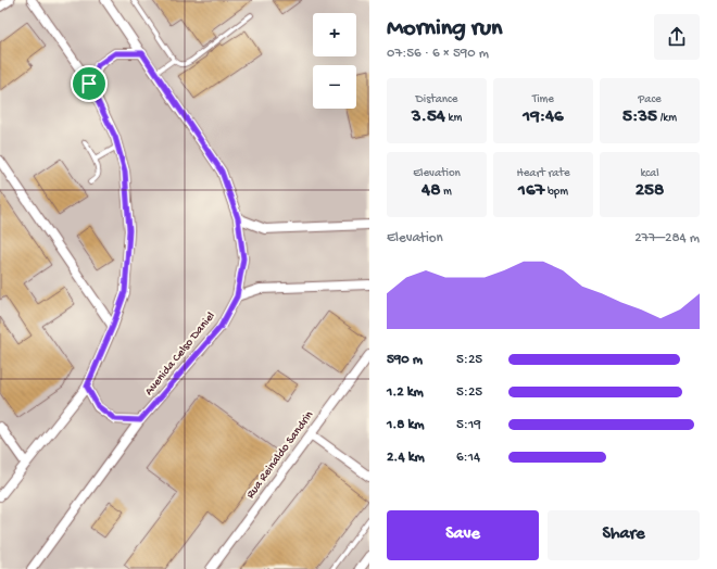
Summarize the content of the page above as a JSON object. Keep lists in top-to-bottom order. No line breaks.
{"streets":{"street":["Avenida Celso Daniel","Rua Reinaldo Sandrin"]},"page":{"heading":["Morning run","07:56 · 6 × 590 m"],"map_buttons":["+","−"],"stats":[["Distance","3.54 km"],["Time","19:46"],["Pace","5:35 /km"],["Elevation","48 m"],["Heart rate","167 bpm"],["kcal","258"]],"chart":["Elevation","277–284 m"],"list":[{"name":"590 m","note":"5:25"},{"name":"1.2 km","note":"5:25"},{"name":"1.8 km","note":"5:19"},{"name":"2.4 km","note":"6:14"}],"buttons":["Save","Share"]}}
